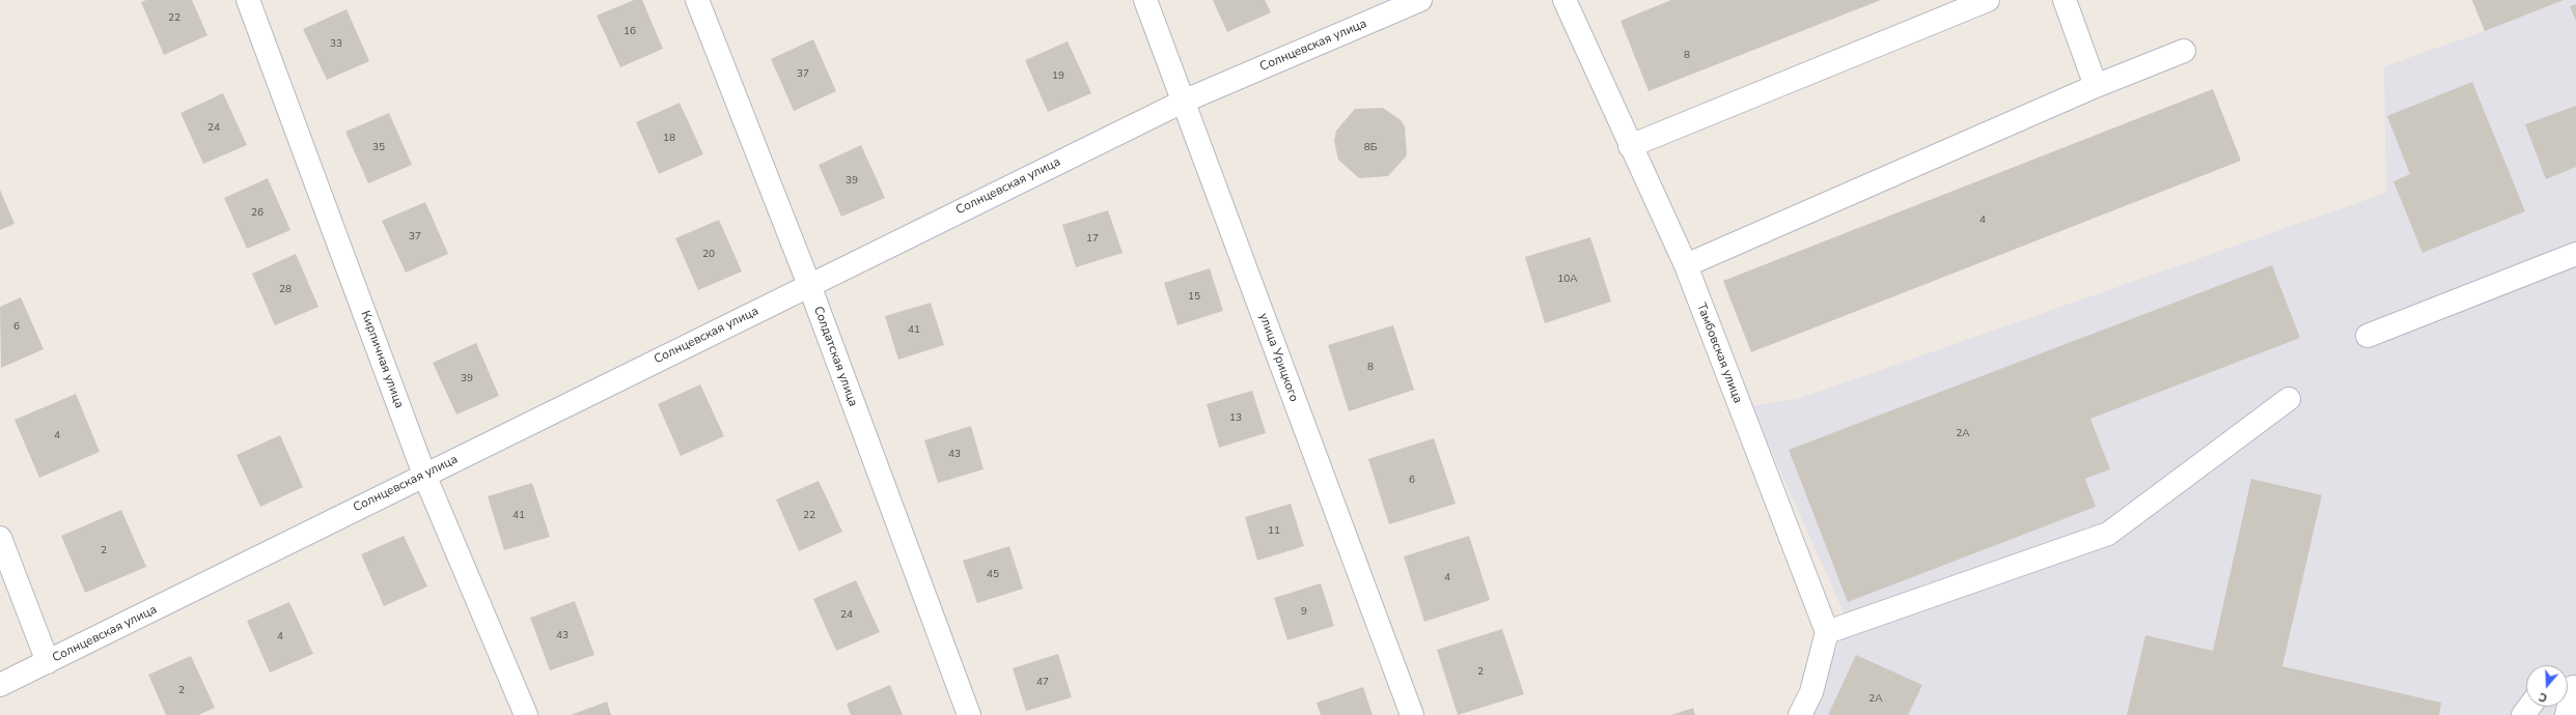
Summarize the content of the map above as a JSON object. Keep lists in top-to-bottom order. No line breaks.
{"streets":{"street":["Солнцевская улица","Тамбовская улица","Солдатская улица","улица Урицкого","Кирпичная улица"]},"crossings":[["Солнцевская улица","Солдатская улица"],["Солнцевская улица","улица Урицкого"],["Солнцевская улица","Кирпичная улица"]],"house_numbers":["22","16","33","8","37","19","24","18","35","8Б","39","26","4","37","17","20","10А","28","15","6","41","8","39","13","2А","4","43","6","41","22","11","2","45","4","9","24","43","4","2","47","2","2А"],"north":"bottom"}
